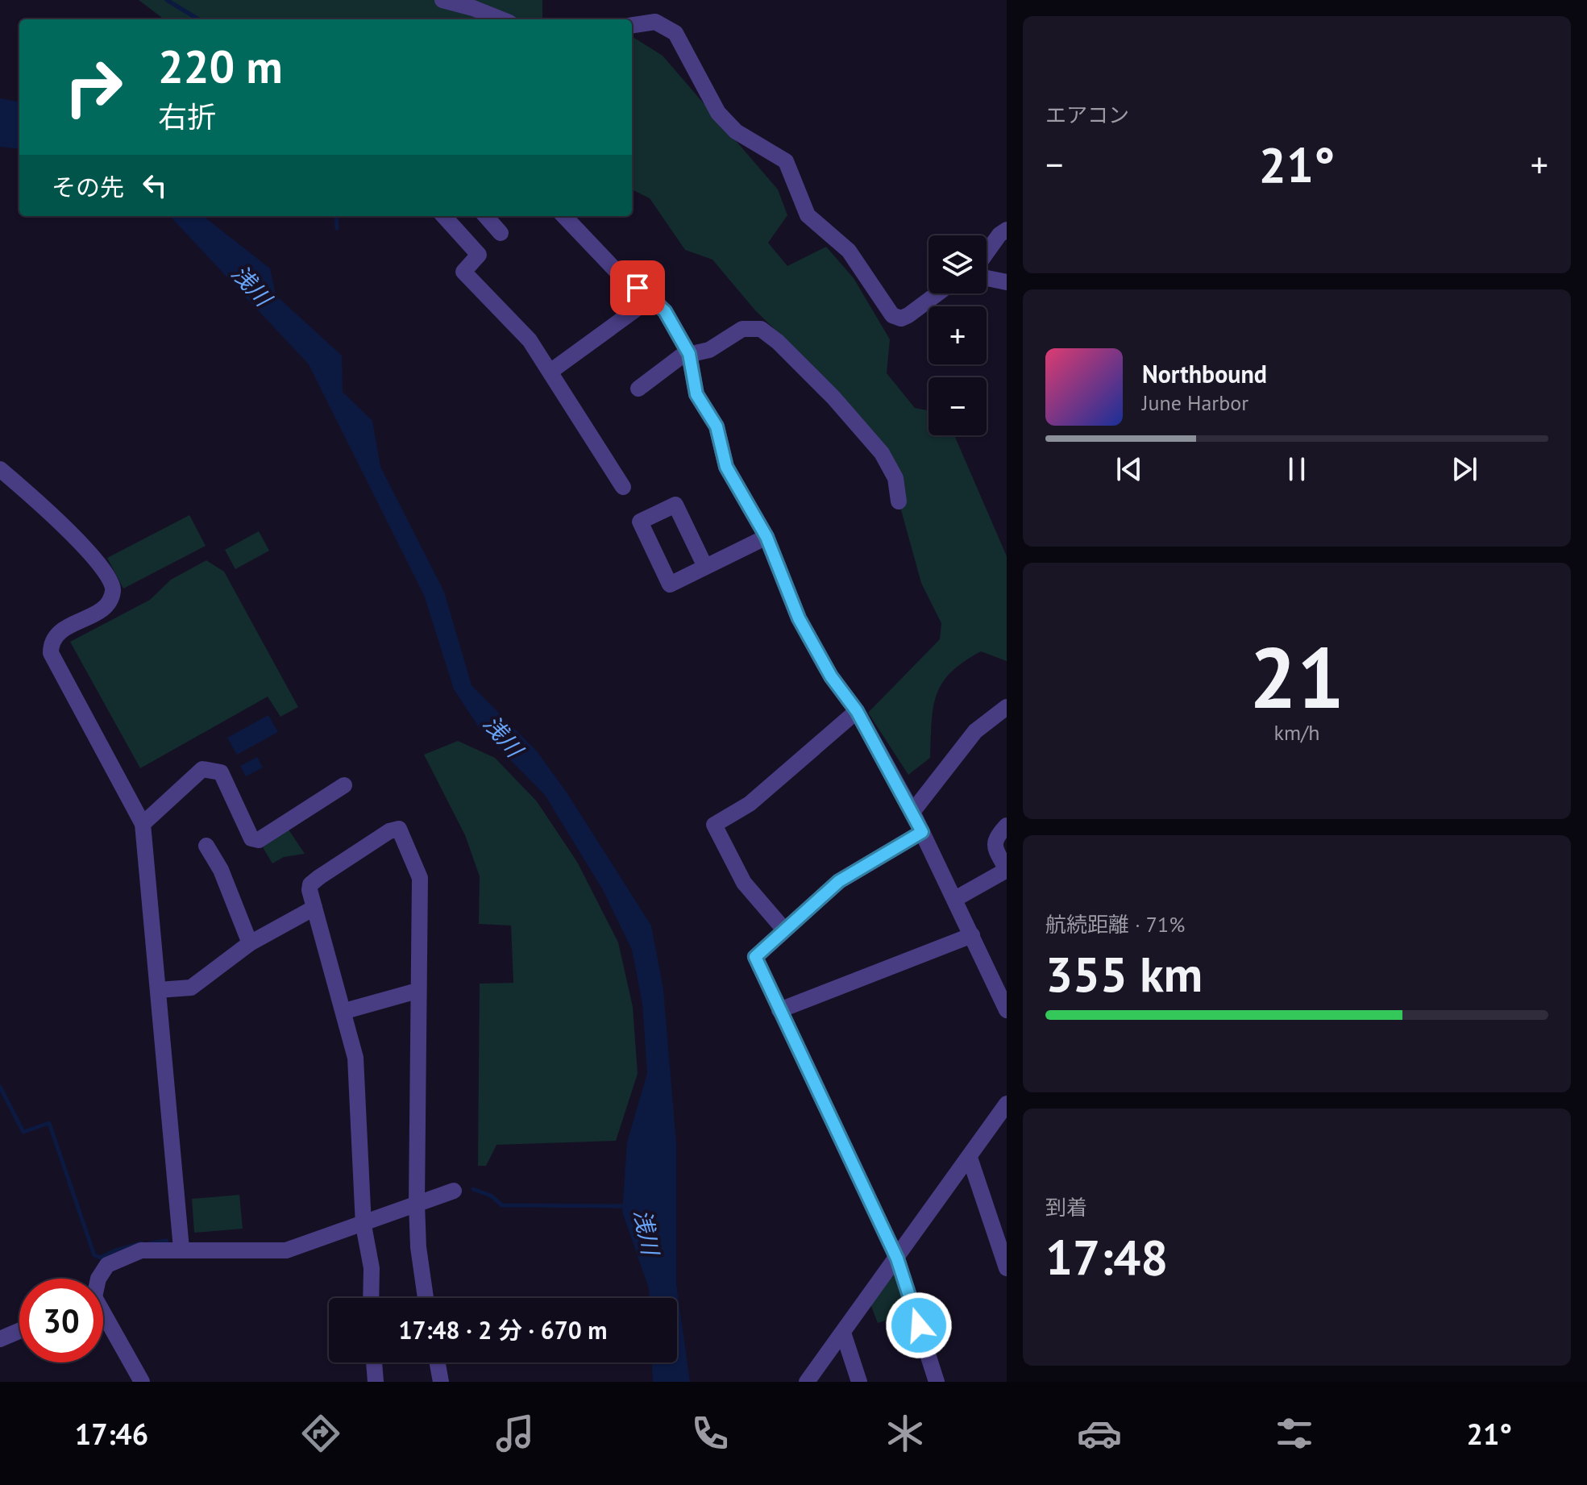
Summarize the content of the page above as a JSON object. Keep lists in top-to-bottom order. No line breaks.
{"water":["浅川"],"page":{"tile":["エアコン",["21","km/h"],["航続距離 · 71%","355 km"],["到着","17:48"]],"turn":["220 m","右折"],"heat":["−","21°","+"],"then":"その先","map_buttons":["+","−"],"song":["Northbound","June Harbor"],"limit":"30","trip":"17:48 · 2 分 · 670 m","tabs":["17:46","21°"]}}
